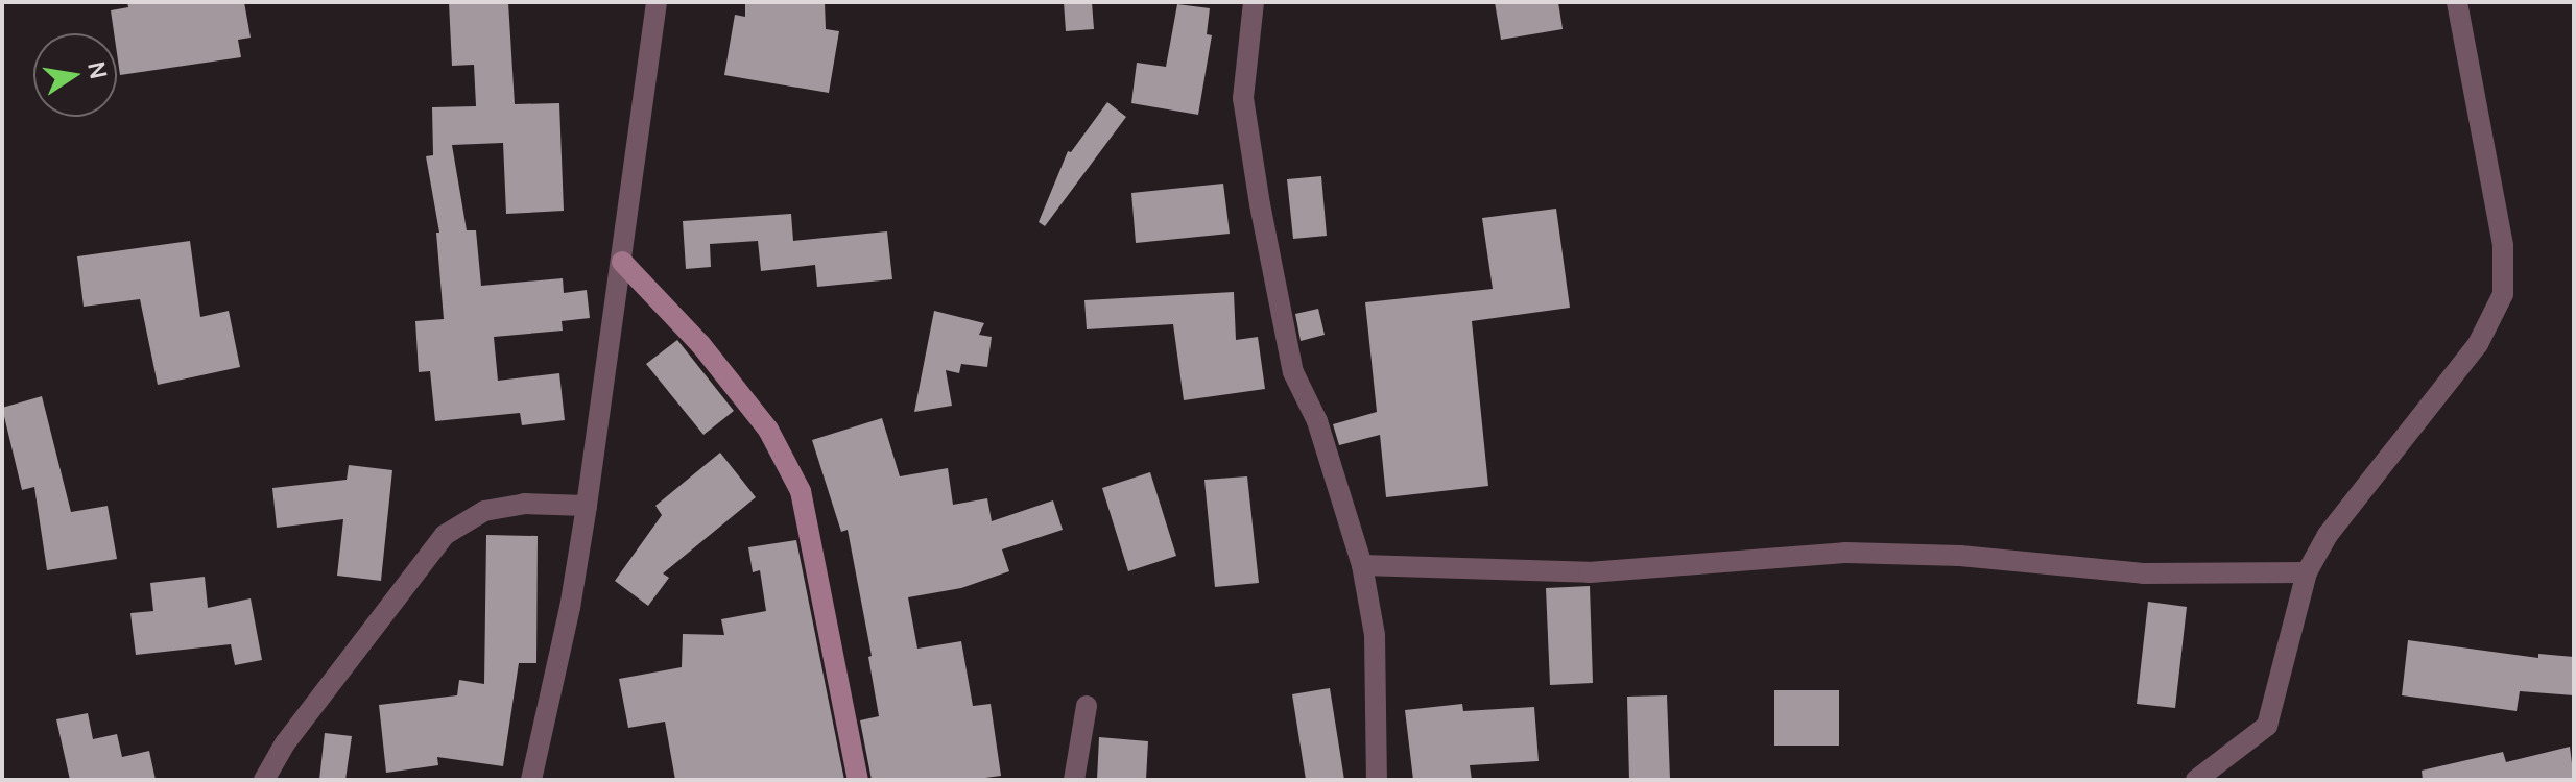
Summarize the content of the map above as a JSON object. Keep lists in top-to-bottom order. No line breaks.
{"north":"right"}
